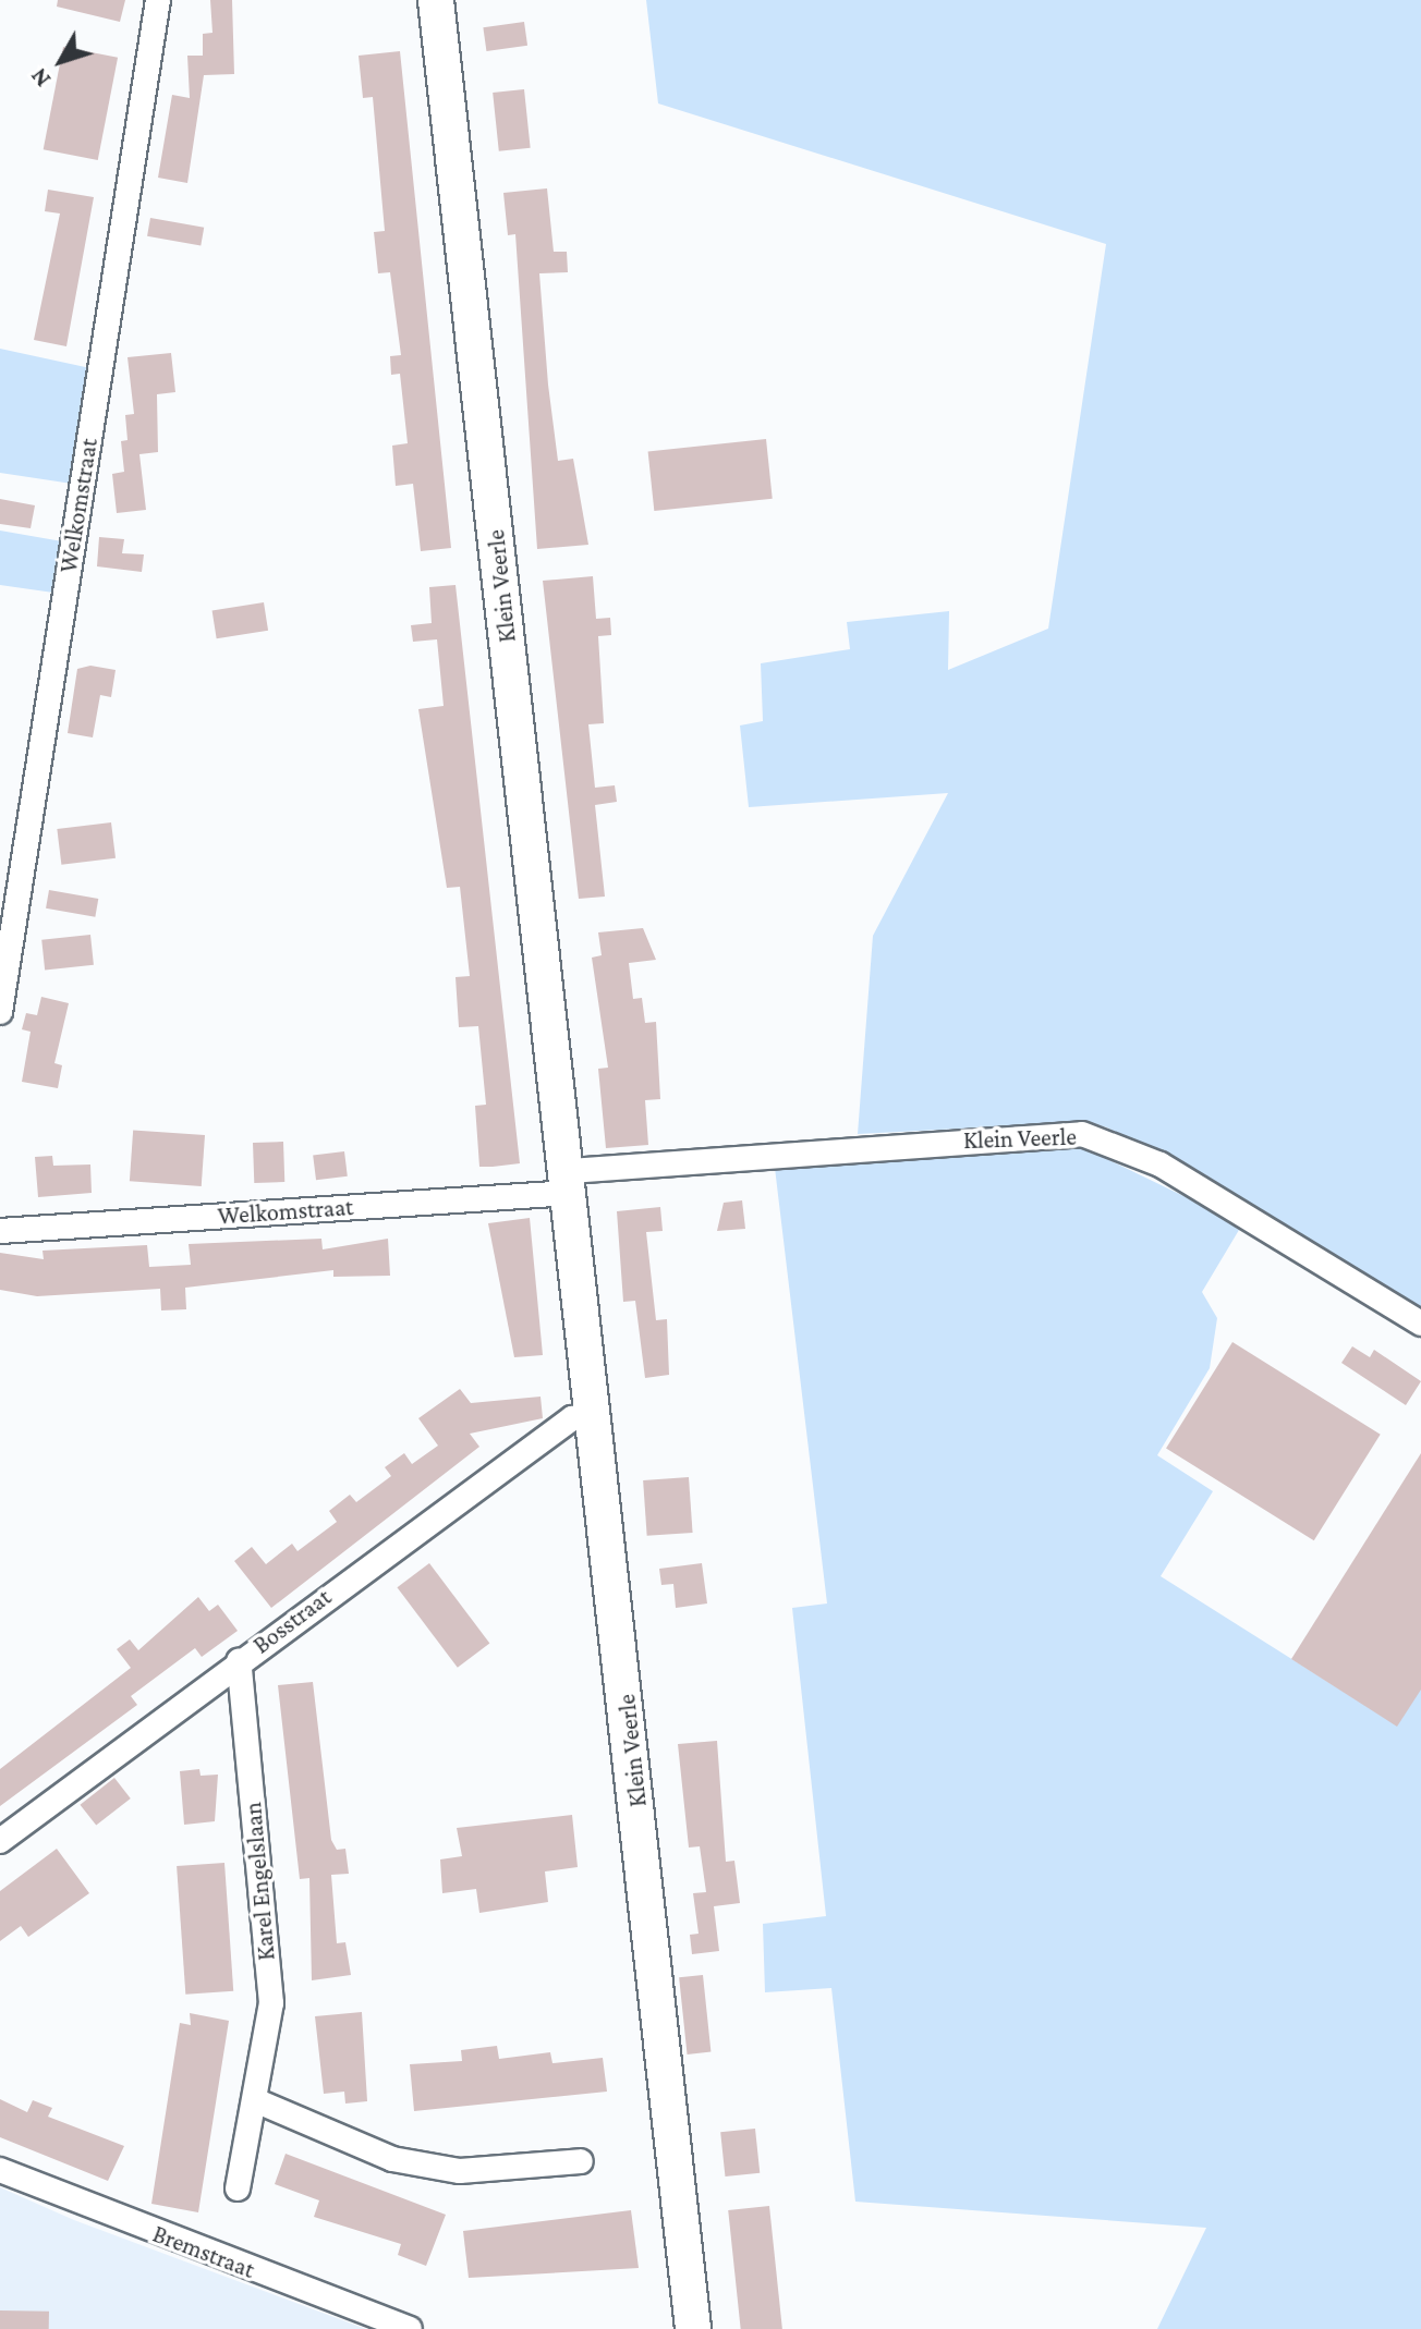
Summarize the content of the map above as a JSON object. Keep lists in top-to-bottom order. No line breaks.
{"streets":{"main road":["Klein Veerle"],"street":["Welkomstraat","Bosstraat","Karel Engelslaan","Bremstraat"]},"crossings":[["Welkomstraat","Klein Veerle"],["Klein Veerle","Bosstraat"],["Bosstraat","Karel Engelslaan"]],"north":"bottom left"}
